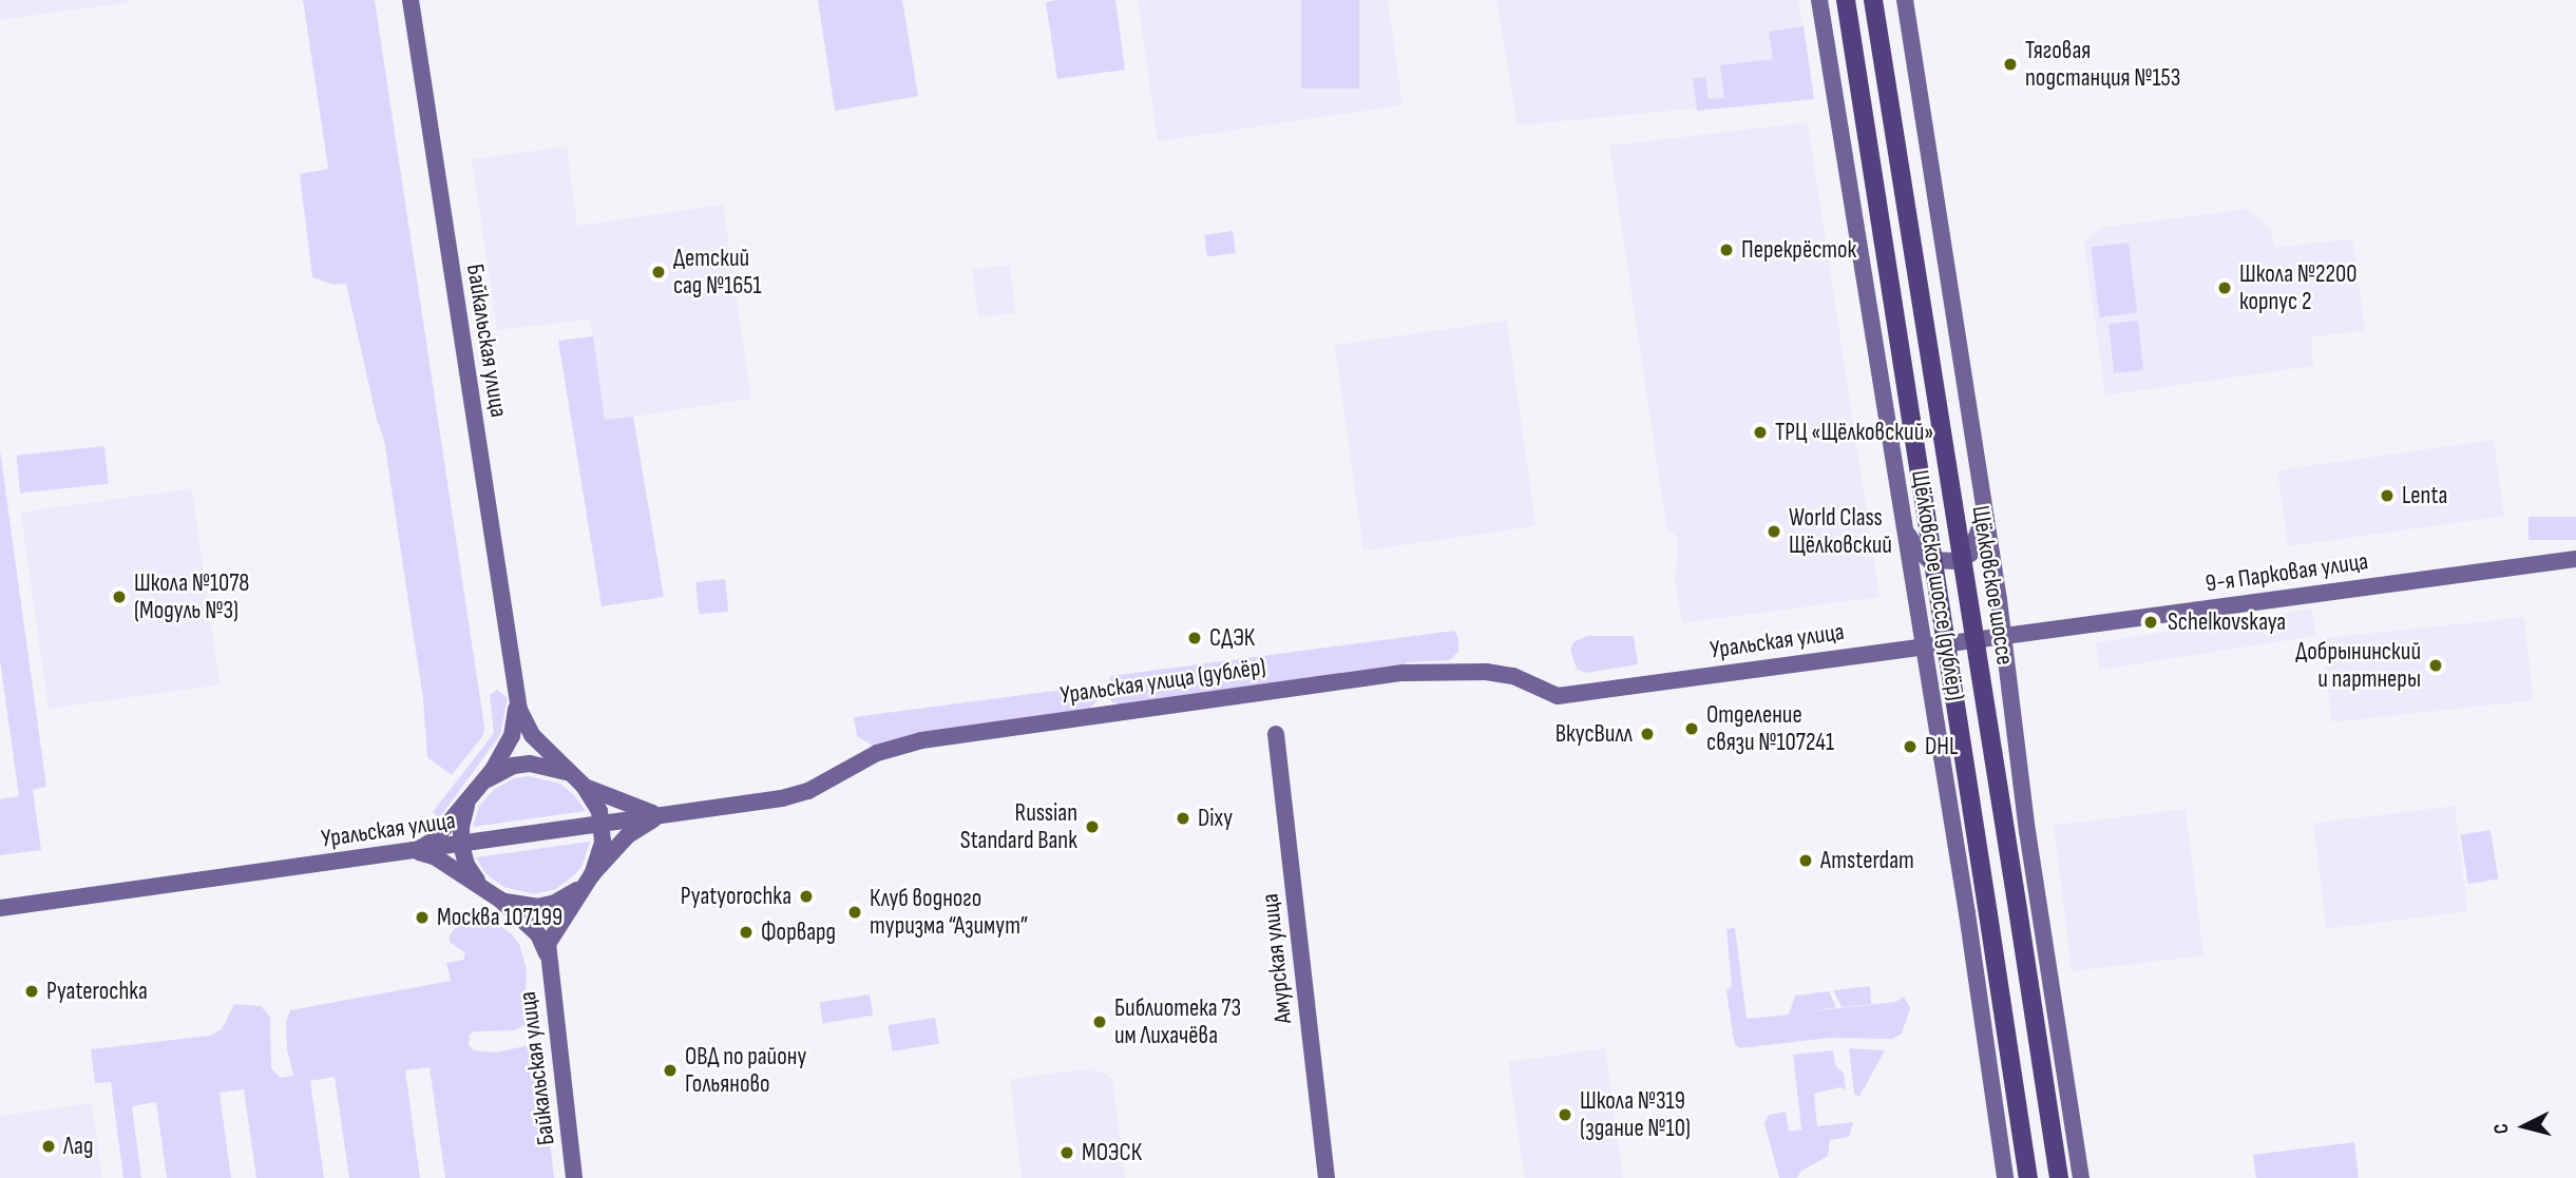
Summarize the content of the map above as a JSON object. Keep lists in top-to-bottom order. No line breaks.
{"streets":{"main road":["Байкальская улица","9-я Парковая улица","Щёлковское шоссе (дублёр)","Щёлковское шоссе","Уральская улица","Уральская улица (дублёр)","Амурская улица"]},"crossings":[["9-я Парковая улица","Уральская улица"],["Щёлковское шоссе (дублёр)","Уральская улица"],["Уральская улица","Уральская улица (дублёр)"]],"places":["Тяговая подстанция №153","Перекрёсток","Детский сад №1651","Школа №2200 корпус 2","ТРЦ «Щёлковский»","Lenta","World Class Щёлковский","Школа №1078 (Модуль №3)","Schelkovskaya","СДЭК","Добрынинский и партнеры","Отделение связи №107241","ВкусВилл","DHL","Dixy","Russian Standard Bank","Amsterdam","Pyatyorochka","Клуб водного туризма “Азимут”","Москва 107199","Форвард","Pyaterochka","Библиотека 73 им Лихачёва","ОВД по району Гольяново","Школа №319 (здание №10)","Лад","МОЭСК"],"north":"left"}
